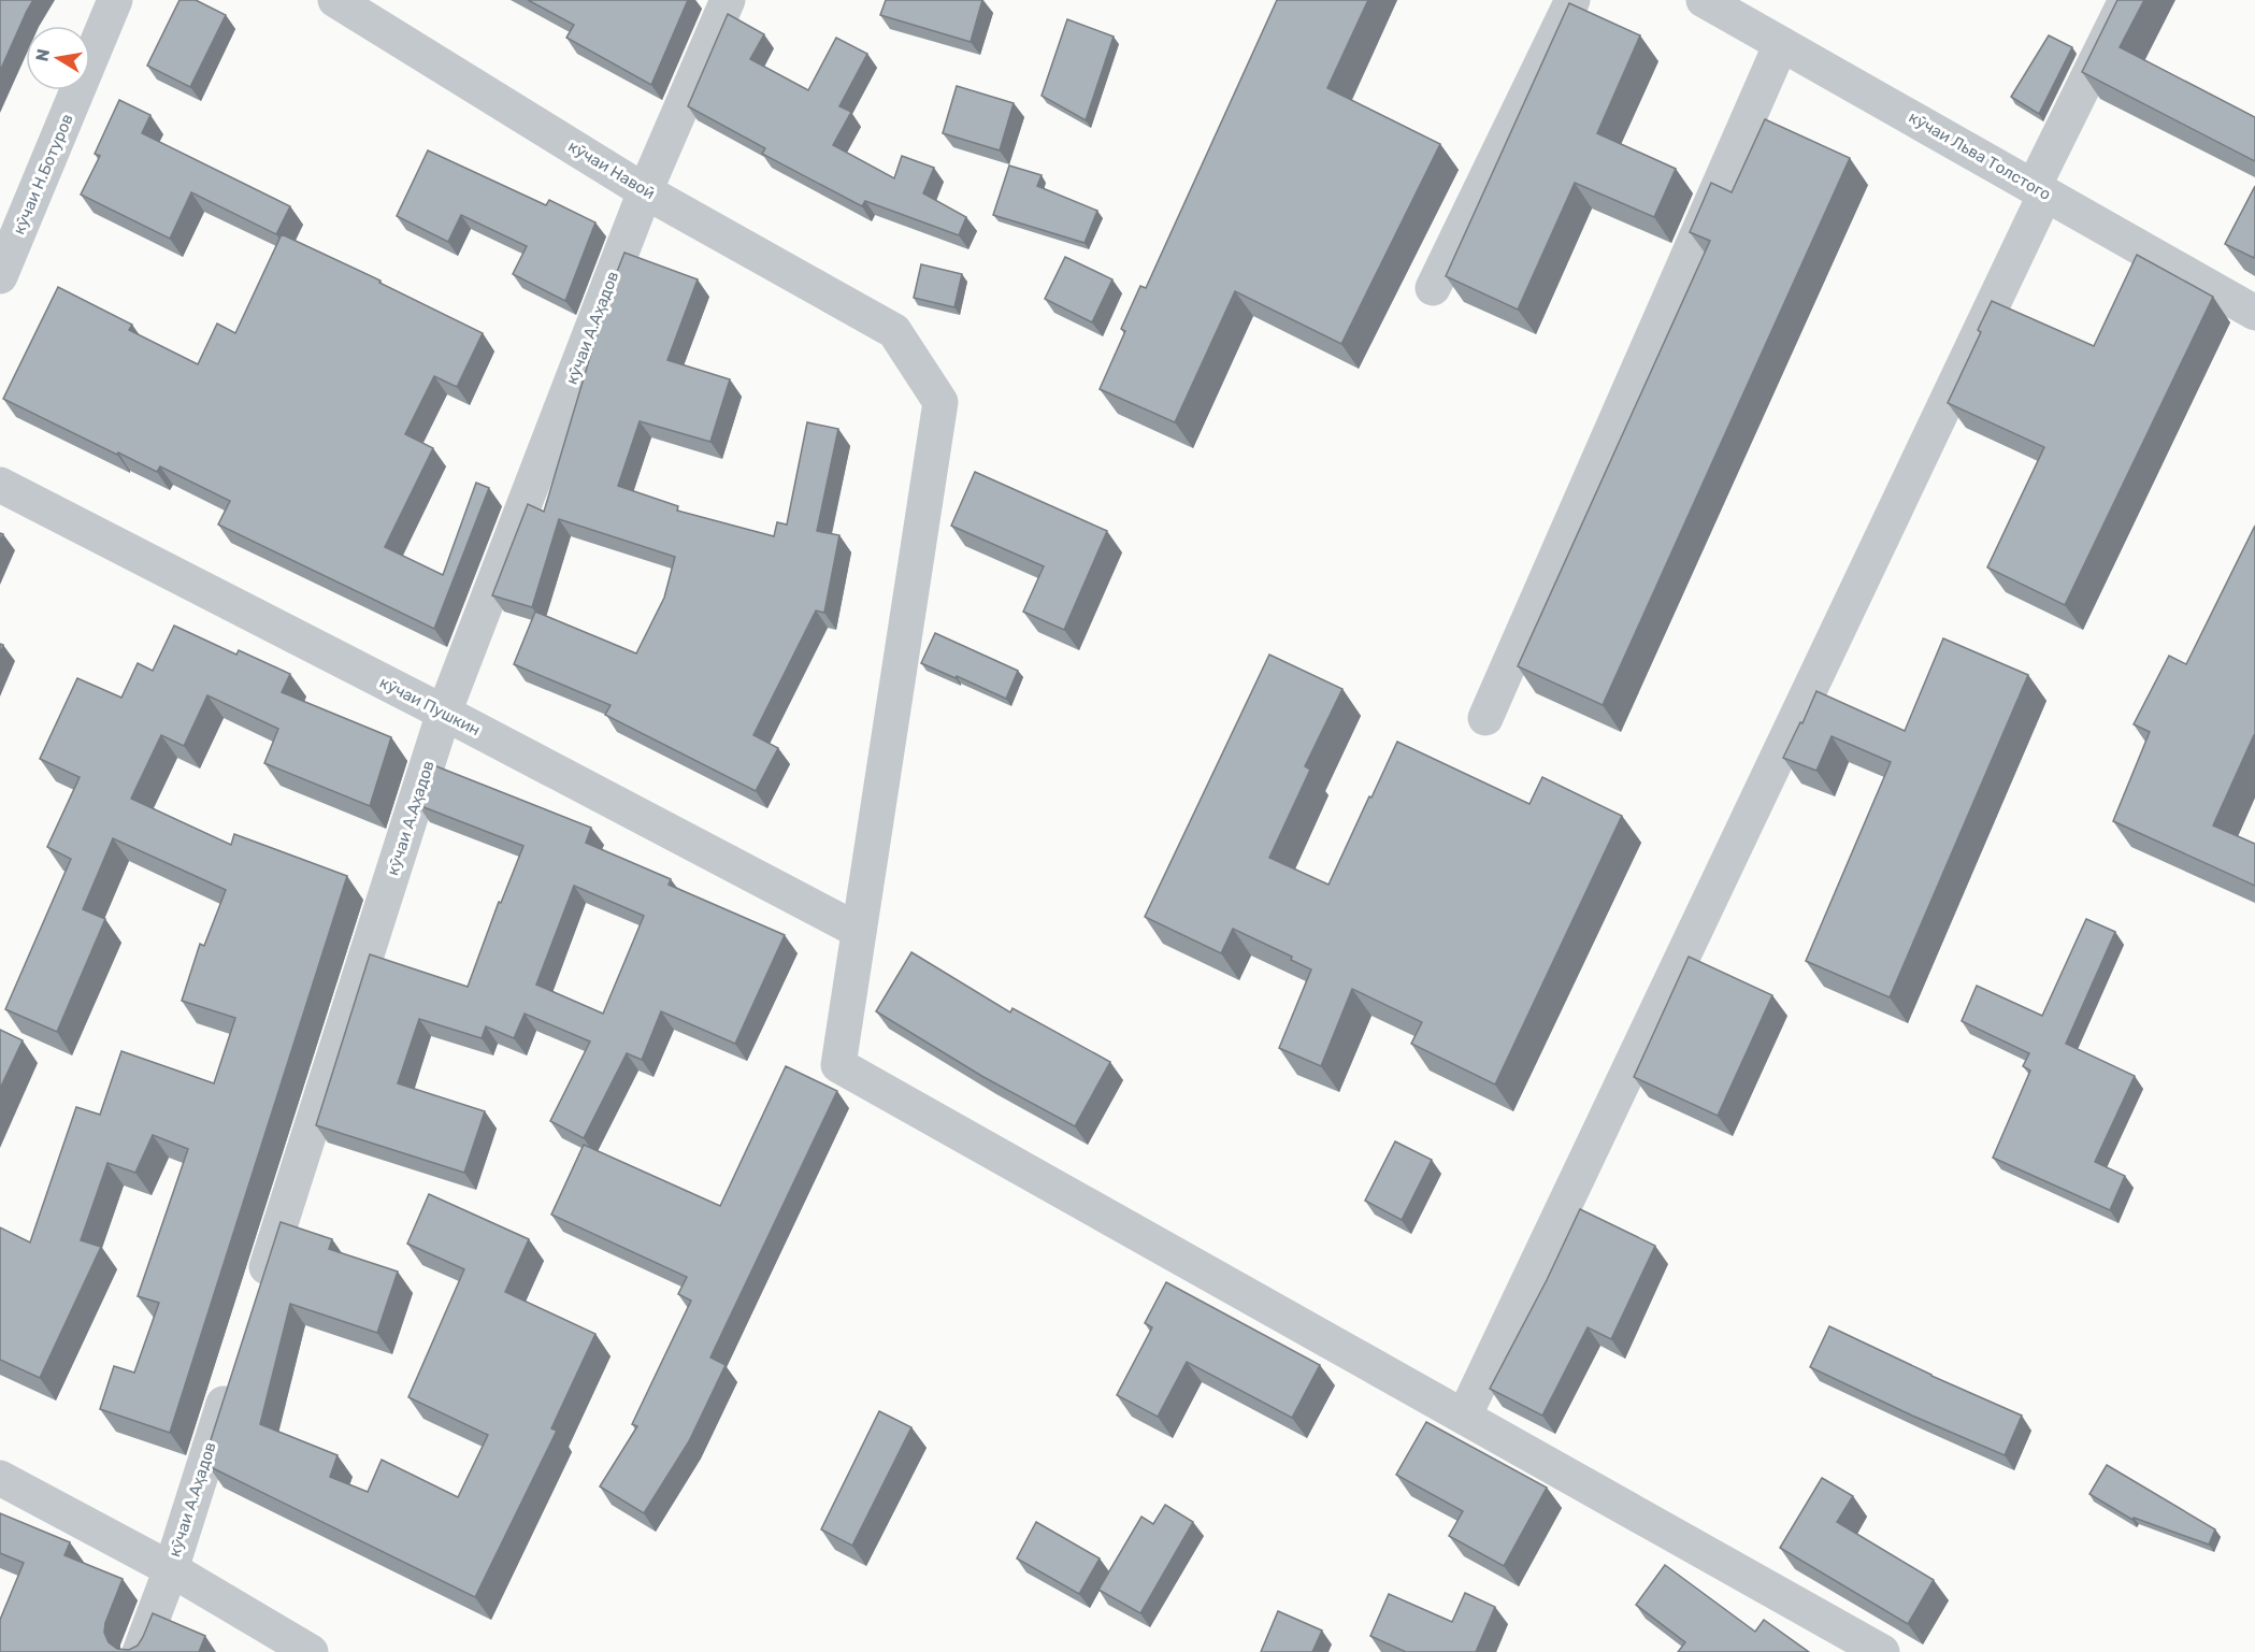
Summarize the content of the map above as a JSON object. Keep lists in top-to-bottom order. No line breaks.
{"streets":{"street":["кӯчаи Льва Толстого","кӯчаи Навоӣ","кӯчаи Н.Ботуров","кӯчаи А.Аҳадов","кӯчаи Пушкин"]},"crossings":[["кӯчаи Навоӣ","кӯчаи А.Аҳадов"],["кӯчаи Навоӣ","кӯчаи Пушкин"],["кӯчаи А.Аҳадов","кӯчаи Пушкин"]],"north":"left"}
